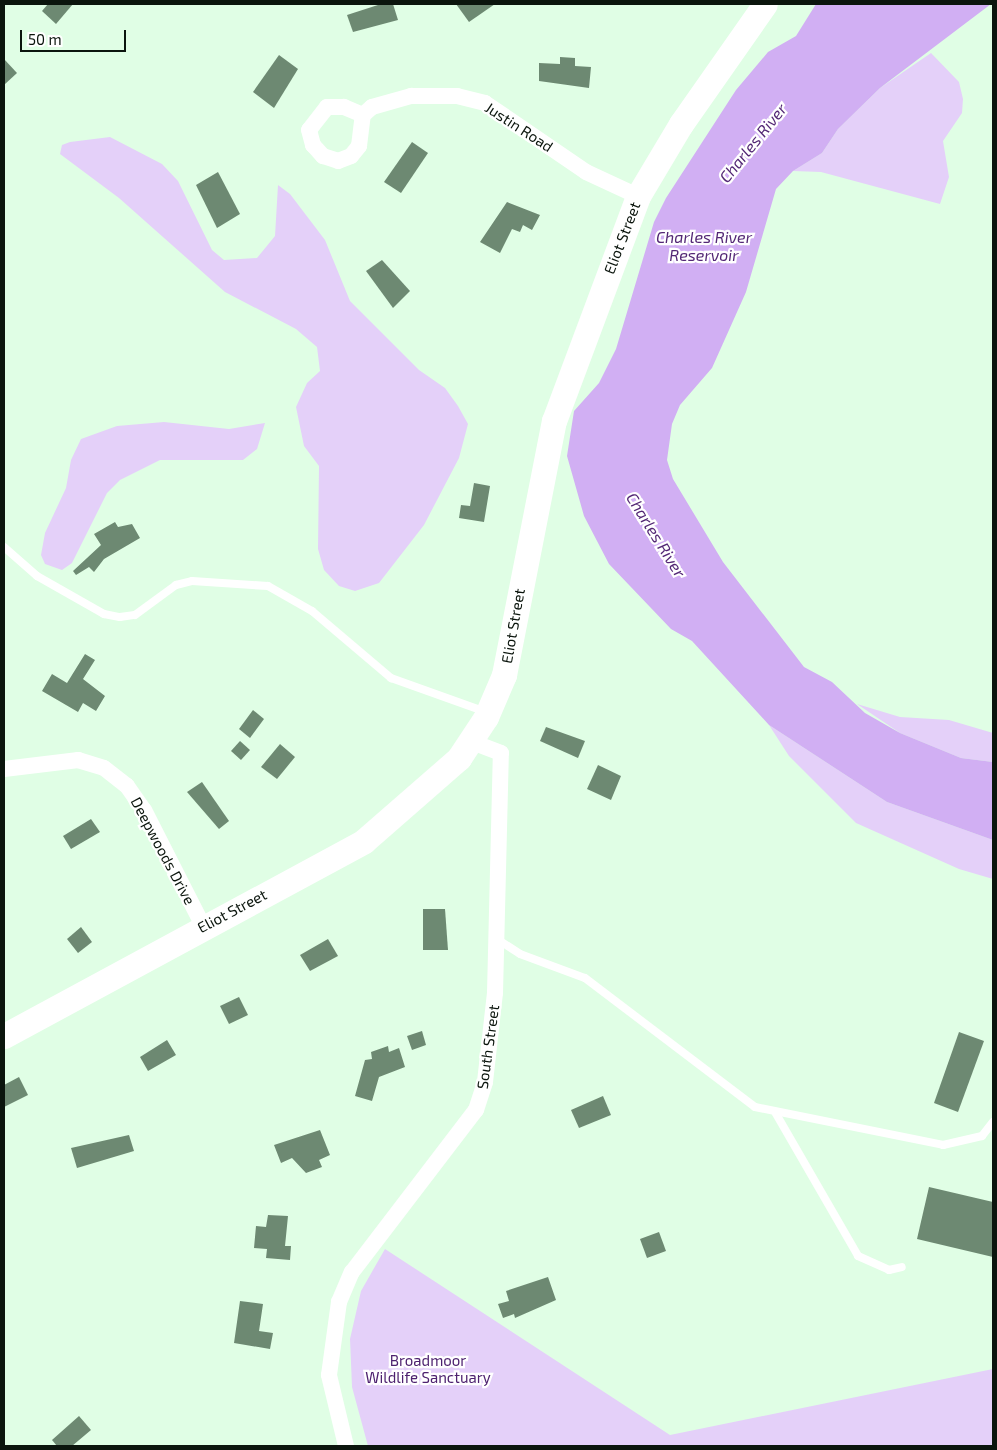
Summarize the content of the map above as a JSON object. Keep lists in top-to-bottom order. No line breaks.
{"streets":{"main road":["Eliot Street"],"street":["Justin Road","Deepwoods Drive","South Street"]},"crossings":[["Justin Road","Eliot Street"],["Eliot Street","Deepwoods Drive"],["Eliot Street","South Street"]],"water":["Charles River","Charles River Reservoir"],"parks":["Broadmoor Wildlife Sanctuary"],"scale_bar":"50 m"}
